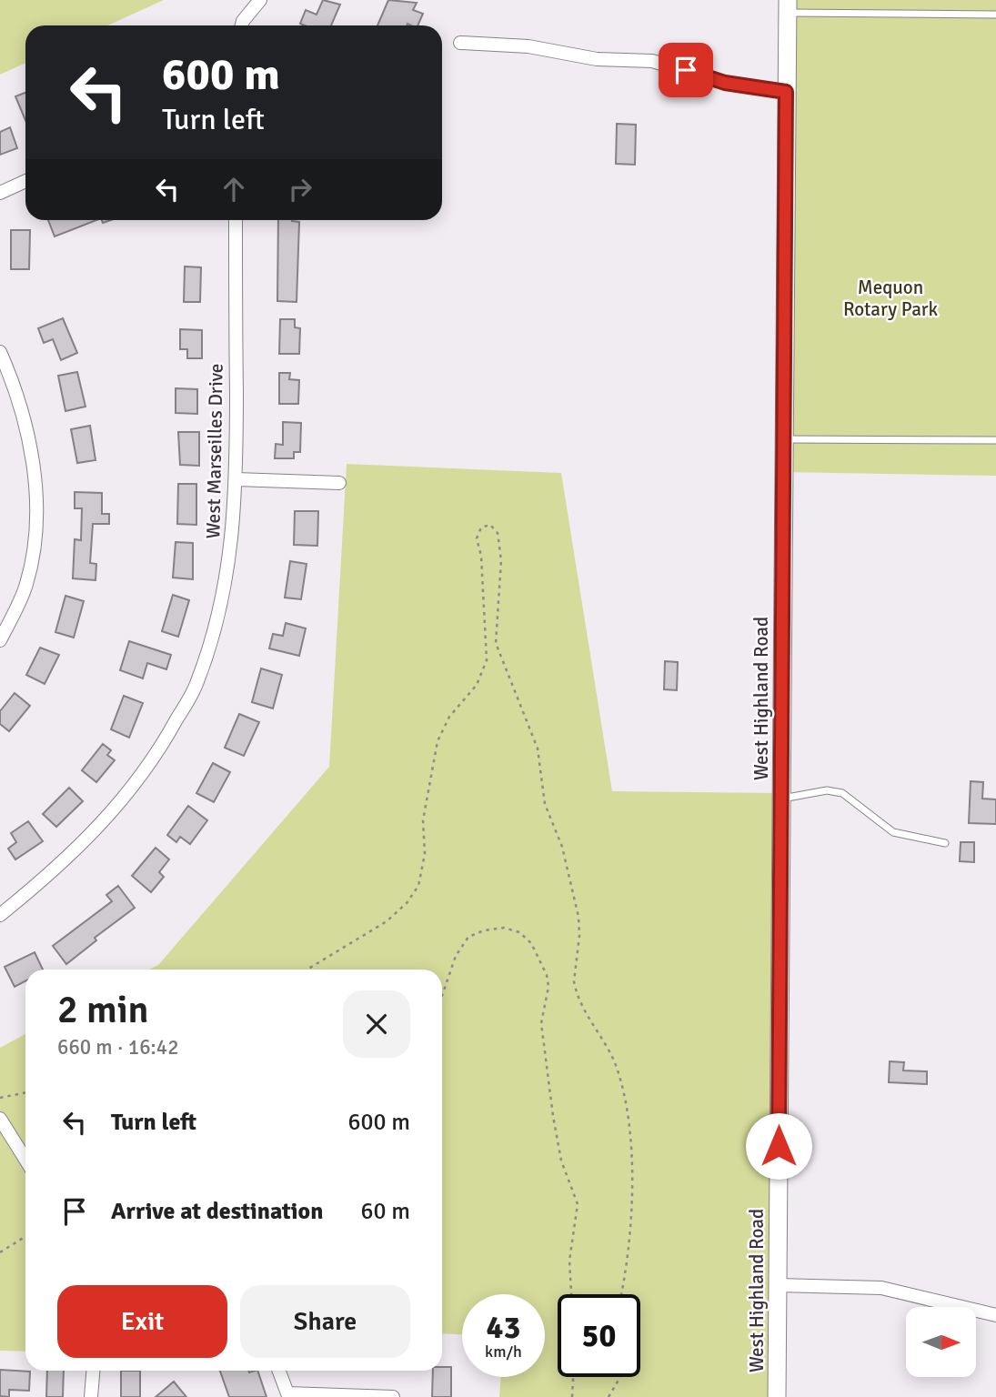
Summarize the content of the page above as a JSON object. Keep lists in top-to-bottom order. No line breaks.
{"streets":{"main road":["West Highland Road"],"street":["West Marseilles Drive"]},"parks":["Mequon Rotary Park"],"north":"right","page":{"turn":["600 m","Turn left"],"heading":["2 min","660 m · 16:42"],"list":[{"name":"Turn left","value":"600 m"},{"name":"Arrive at destination","value":"60 m"}],"buttons":["Exit","Share"],"speed":"43 km/h","limit":"50"}}
